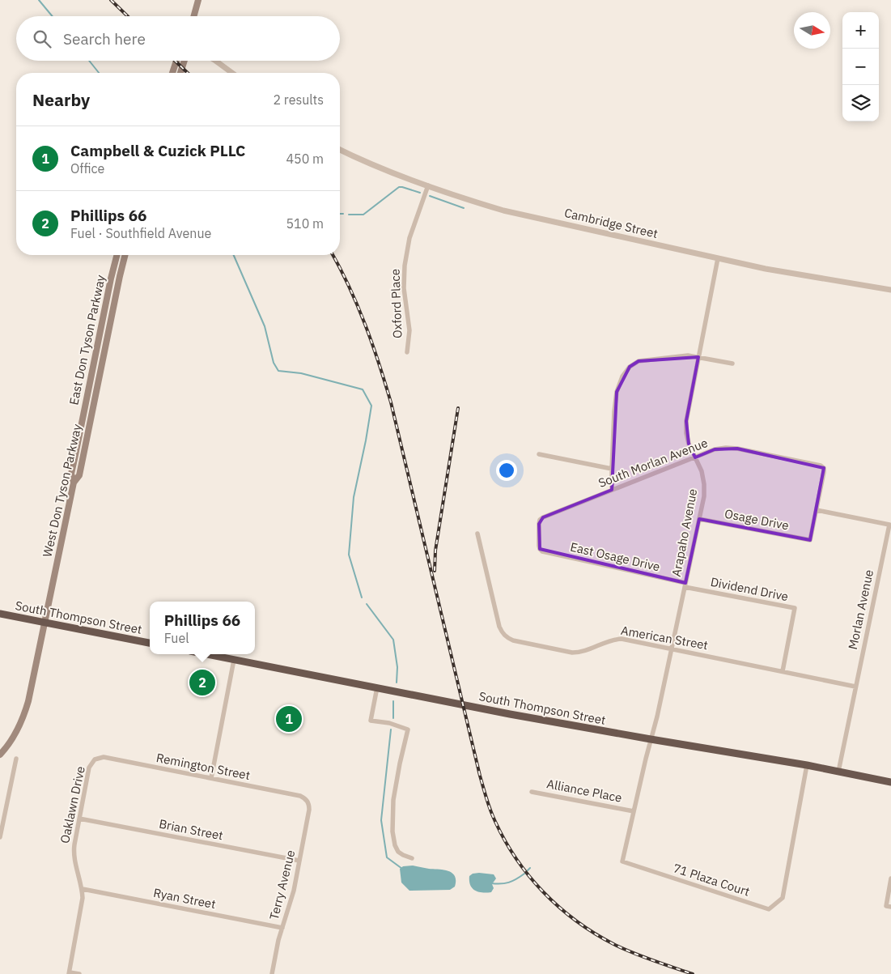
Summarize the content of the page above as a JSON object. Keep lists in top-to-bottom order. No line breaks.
{"streets":{"highway":["South Thompson Street"],"main road":["East Don Tyson Parkway","West Don Tyson Parkway"],"street":["Cambridge Street","Oxford Place","South Morlan Avenue","Osage Drive","Arapaho Avenue","East Osage Drive","Dividend Drive","Morlan Avenue","American Street","Remington Street","Alliance Place","Oaklawn Drive","Brian Street","71 Plaza Court","Terry Avenue","Ryan Street"]},"crossings":[["Cambridge Street","Oxford Place"],["Cambridge Street","Arapaho Avenue"],["East Don Tyson Parkway","West Don Tyson Parkway"],["South Morlan Avenue","Osage Drive"],["South Morlan Avenue","Arapaho Avenue"],["South Morlan Avenue","East Osage Drive"],["South Morlan Avenue","Morlan Avenue"],["West Don Tyson Parkway","South Thompson Street"],["Osage Drive","Arapaho Avenue"],["Osage Drive","Morlan Avenue"],["Arapaho Avenue","East Osage Drive"],["Arapaho Avenue","Dividend Drive"],["Arapaho Avenue","South Thompson Street"],["Arapaho Avenue","American Street"],["Arapaho Avenue","71 Plaza Court"],["East Osage Drive","Dividend Drive"],["Dividend Drive","American Street"],["Morlan Avenue","South Thompson Street"],["Morlan Avenue","American Street"],["South Thompson Street","71 Plaza Court"],["Remington Street","Oaklawn Drive"],["Remington Street","Terry Avenue"],["Alliance Place","71 Plaza Court"],["Oaklawn Drive","Brian Street"],["Oaklawn Drive","Ryan Street"],["Brian Street","Terry Avenue"],["Terry Avenue","Ryan Street"]],"north":"right","page":{"map_buttons":["+","−"],"search":"Search here","heading":["Nearby","2 results"],"list":[{"mark":"1","name":"Campbell & Cuzick PLLC","note":"Office","value":"450 m"},{"mark":"2","name":"Phillips 66","note":"Fuel · Southfield Avenue","value":"510 m"}],"popup":["Phillips 66","Fuel"],"pins":["2","1"]}}
